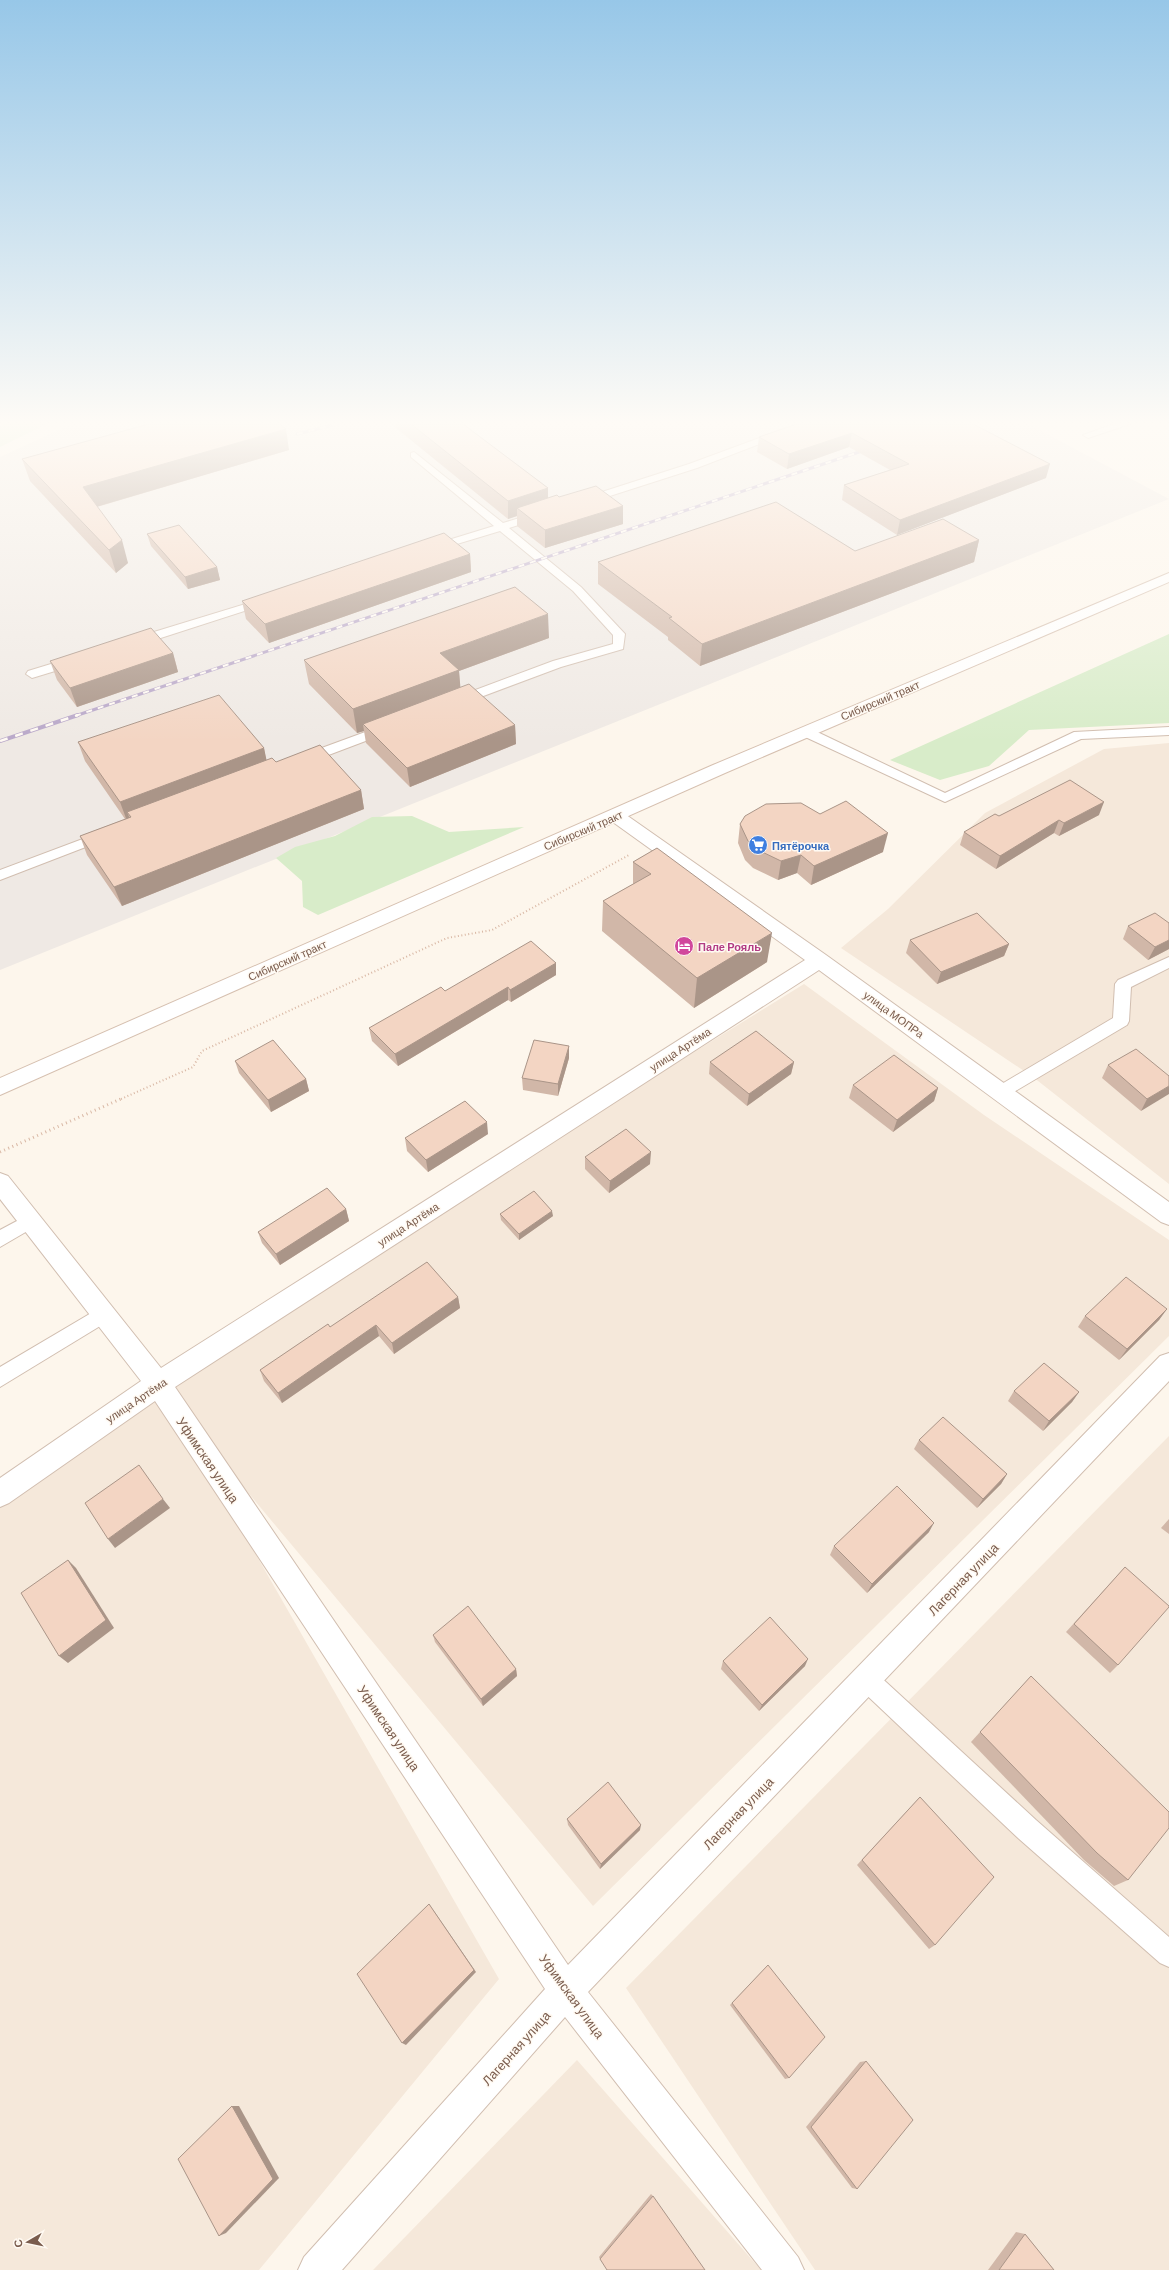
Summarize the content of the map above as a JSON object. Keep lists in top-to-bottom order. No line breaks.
{"streets":{"street":["Сибирский тракт","улица МОПРа","улица Артёма","Уфимская улица","Лагерная улица"]},"crossings":[["Сибирский тракт","улица МОПРа"],["улица МОПРа","улица Артёма"],["улица Артёма","Уфимская улица"],["Уфимская улица","Лагерная улица"]],"places":{"supermarket":["Пятёрочка"],"hotel":["Пале Рояль"]},"north":"left"}
